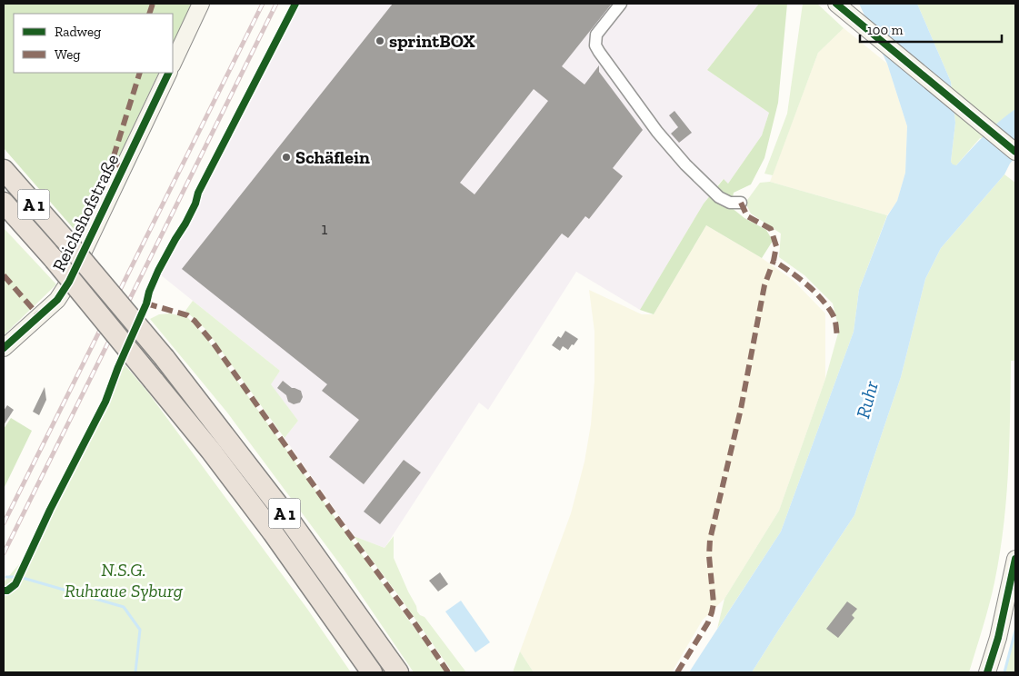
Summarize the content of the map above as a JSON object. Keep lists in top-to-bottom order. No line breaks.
{"streets":{"highway":["A 1"],"street":["Reichshofstraße"]},"water":["Ruhr"],"parks":["N.S.G. Ruhraue Syburg"],"places":["sprintBOX","Schäflein"],"house_numbers":["1"],"legend":["Radweg","Weg"],"scale_bar":"100 m"}
